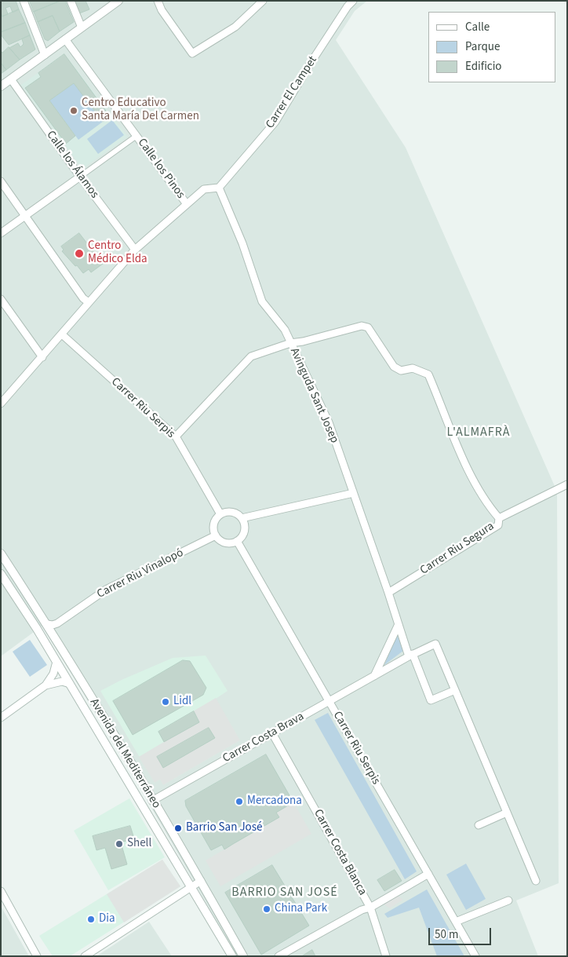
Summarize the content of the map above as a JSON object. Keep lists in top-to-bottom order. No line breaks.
{"streets":{"street":["Carrer El Campet","Calle los Álamos","Calle los Pinos","Avinguda Sant Josep","Carrer Riu Serpis","Carrer Riu Segura","Carrer Riu Vinalopó","Carrer Costa Brava","Avenida del Mediterráneo","Carrer Costa Blanca"]},"crossings":[["Carrer El Campet","Avinguda Sant Josep"],["Avinguda Sant Josep","Carrer Riu Segura"],["Avinguda Sant Josep","Carrer Costa Brava"],["Carrer Riu Serpis","Carrer Riu Vinalopó"],["Carrer Riu Serpis","Carrer Costa Brava"],["Carrer Riu Vinalopó","Avenida del Mediterráneo"],["Carrer Costa Brava","Avenida del Mediterráneo"],["Carrer Costa Brava","Carrer Costa Blanca"]],"districts":["L'ALMAFRÀ","BARRIO SAN JOSÉ"],"places":["Centro Educativo Santa María Del Carmen","Centro Médico Elda","Lidl","Mercadona","Barrio San José","Shell","China Park","Dia"],"legend":["Calle","Parque","Edificio"],"scale_bar":"50 m"}
